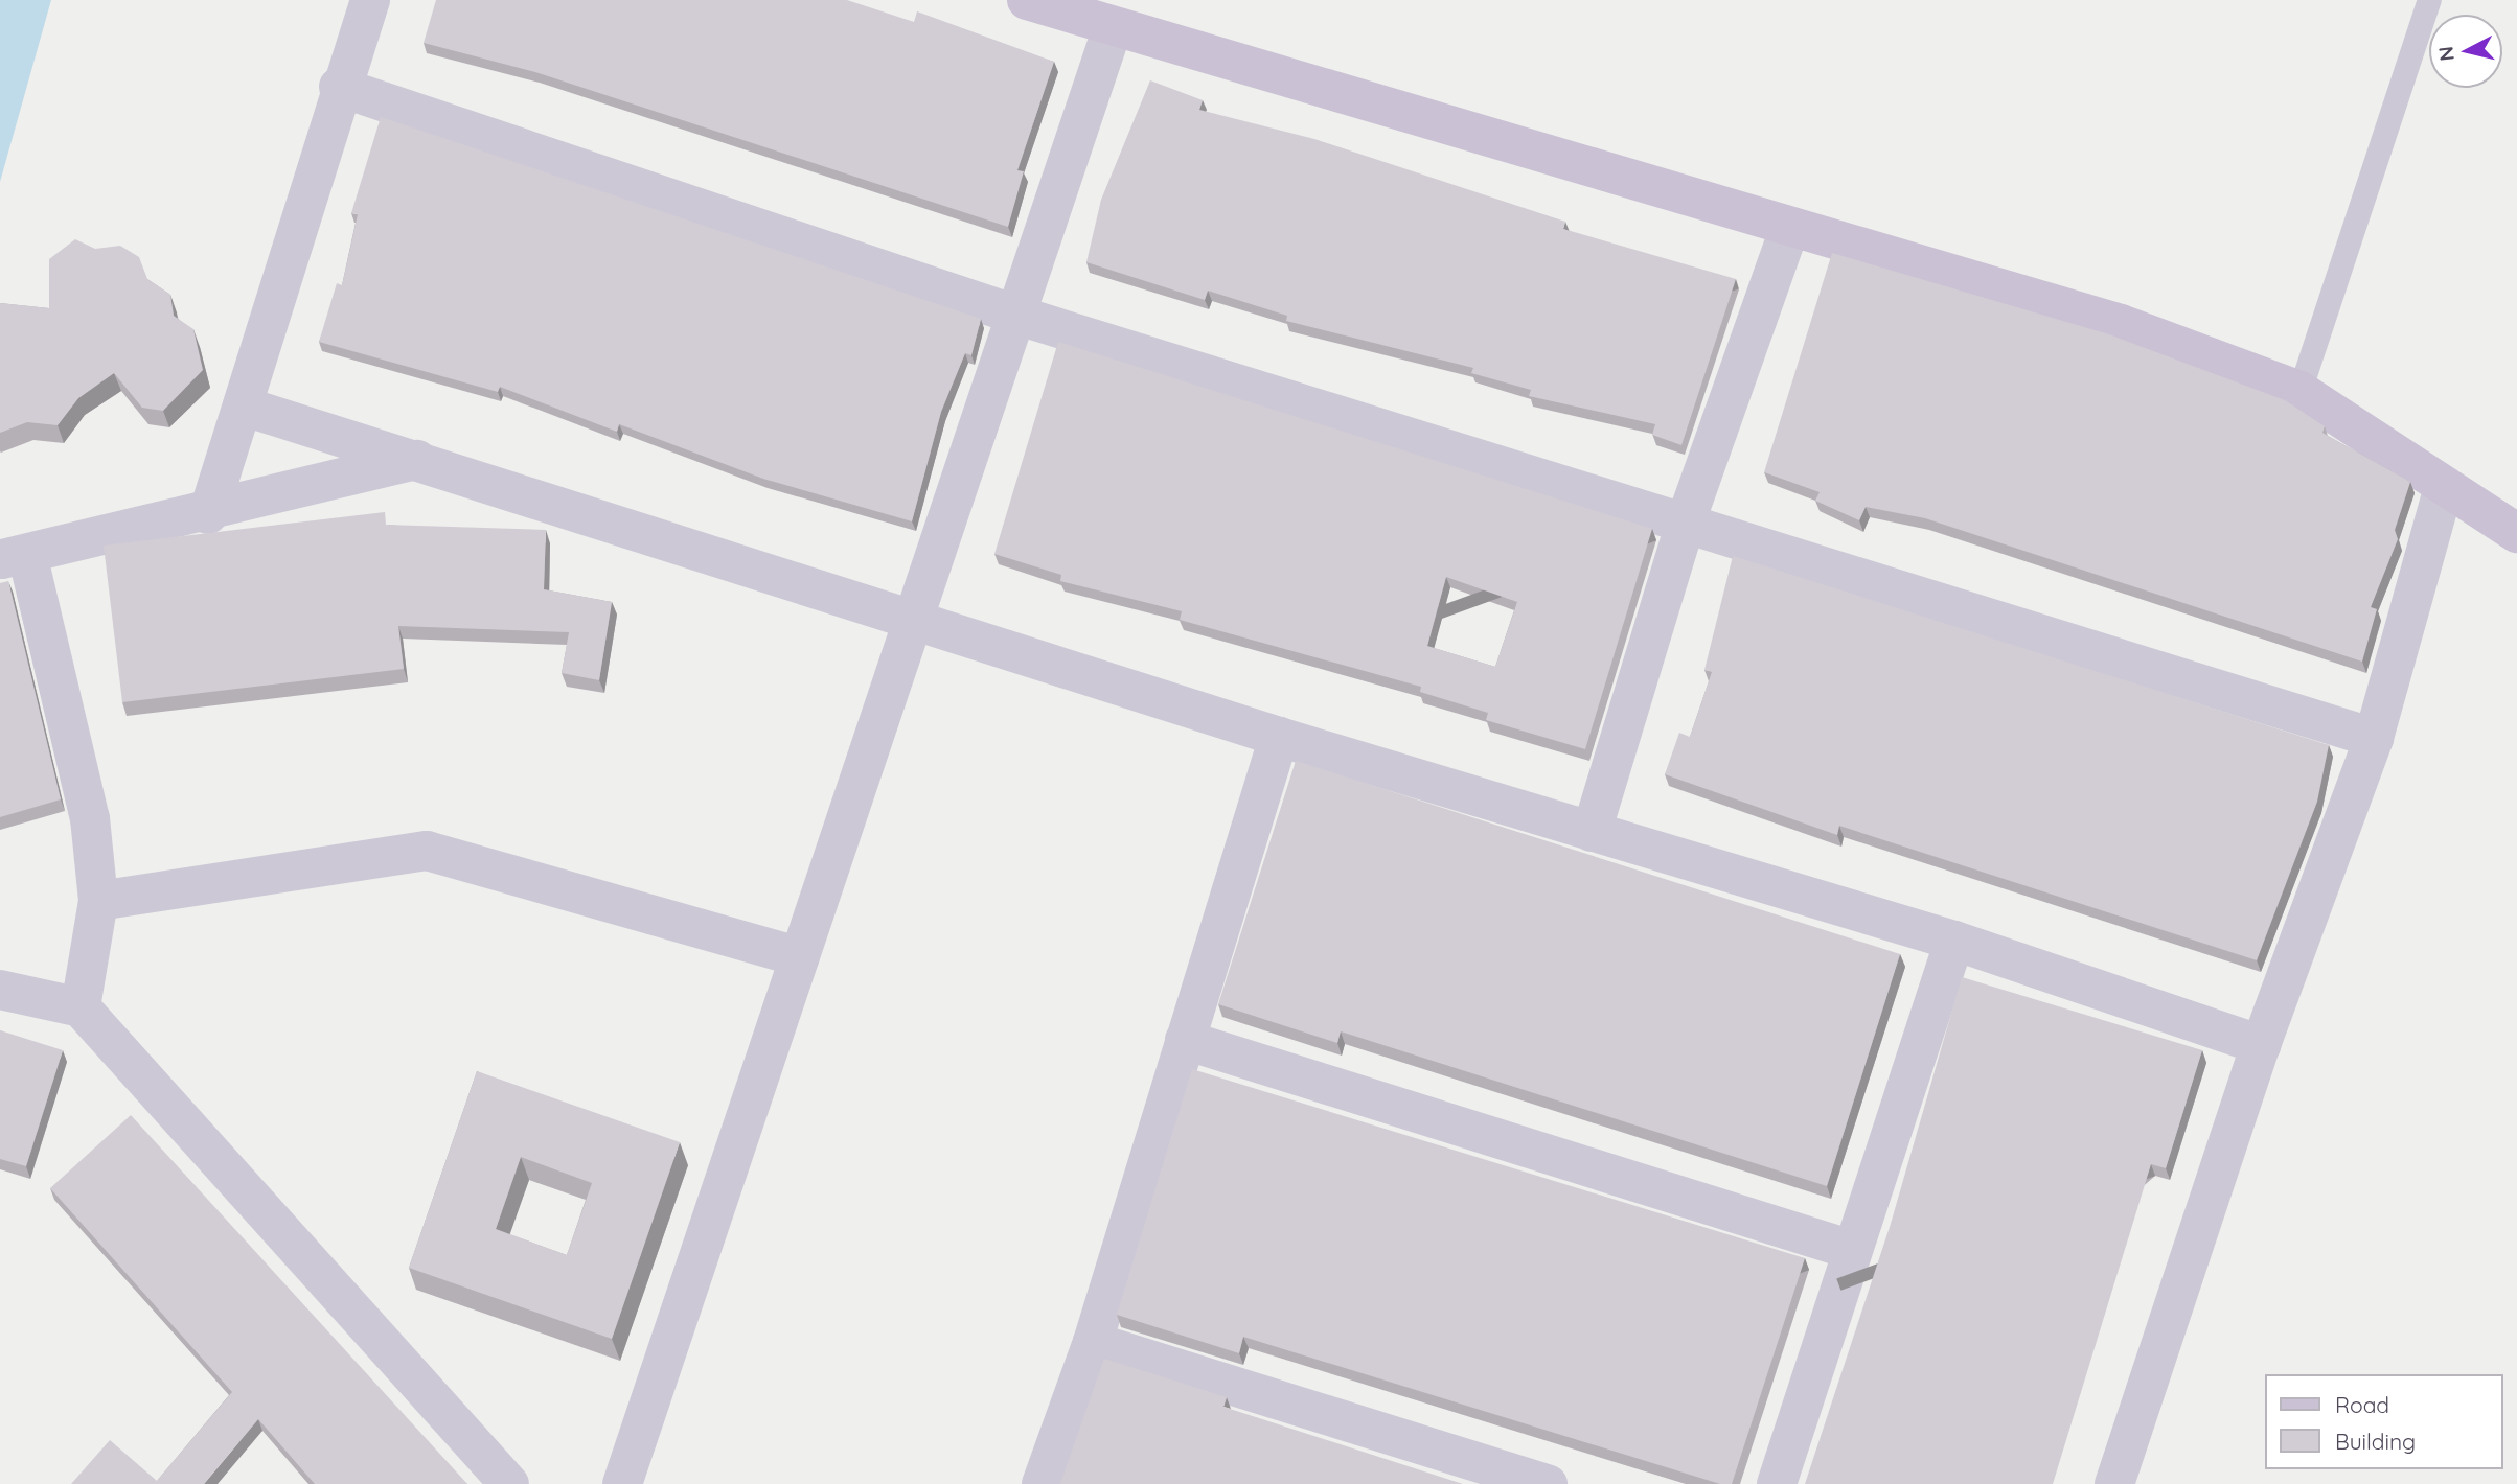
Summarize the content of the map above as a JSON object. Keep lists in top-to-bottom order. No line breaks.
{"legend":["Road","Building"],"north":"left"}
